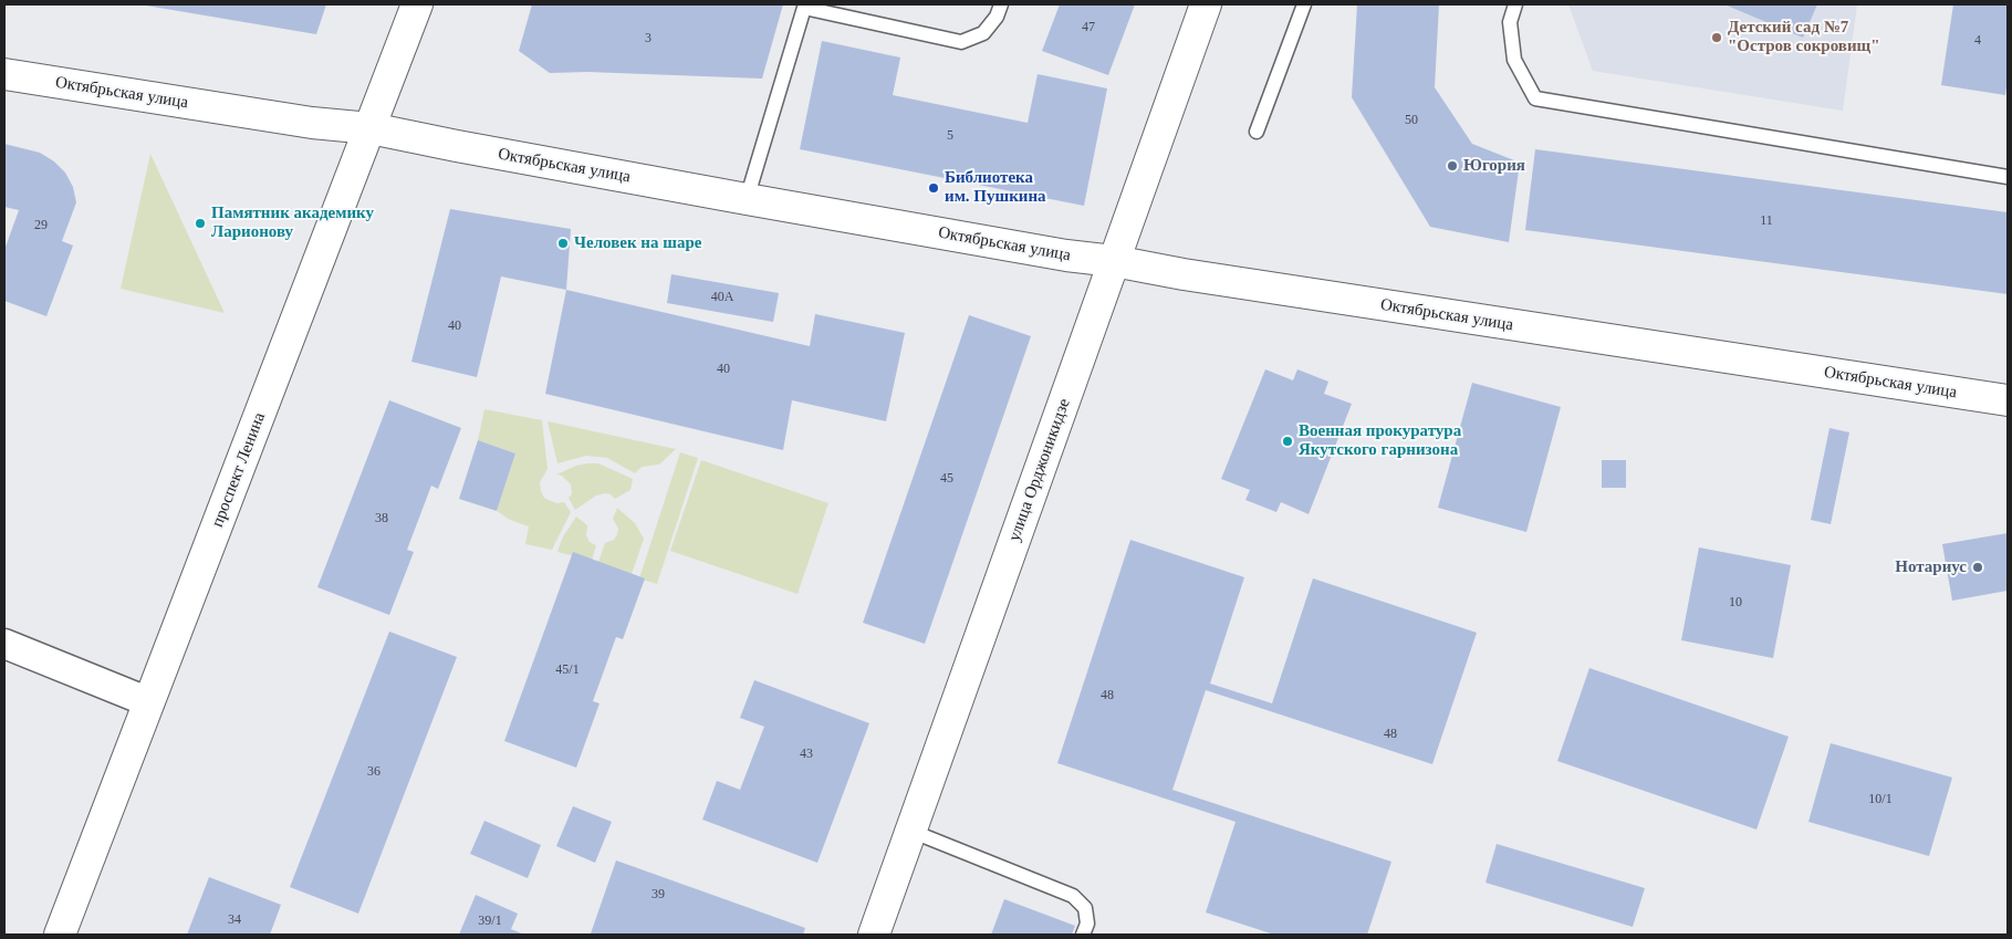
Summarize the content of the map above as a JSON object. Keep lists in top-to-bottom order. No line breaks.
{"streets":{"street":["Октябрьская улица","проспект Ленина","улица Орджоникидзе"]},"crossings":[["Октябрьская улица","проспект Ленина"],["Октябрьская улица","улица Орджоникидзе"]],"places":["Детский сад №7 \"Остров сокровищ\"","Югория","Библиотека им. Пушкина","Памятник академику Ларионову","Человек на шаре","Военная прокуратура Якутского гарнизона","Нотариус"],"house_numbers":["47","3","4","50","5","11","29","40А","40","40","45","38","10","45/1","48","48","43","36","10/1","39","34","39/1"]}
